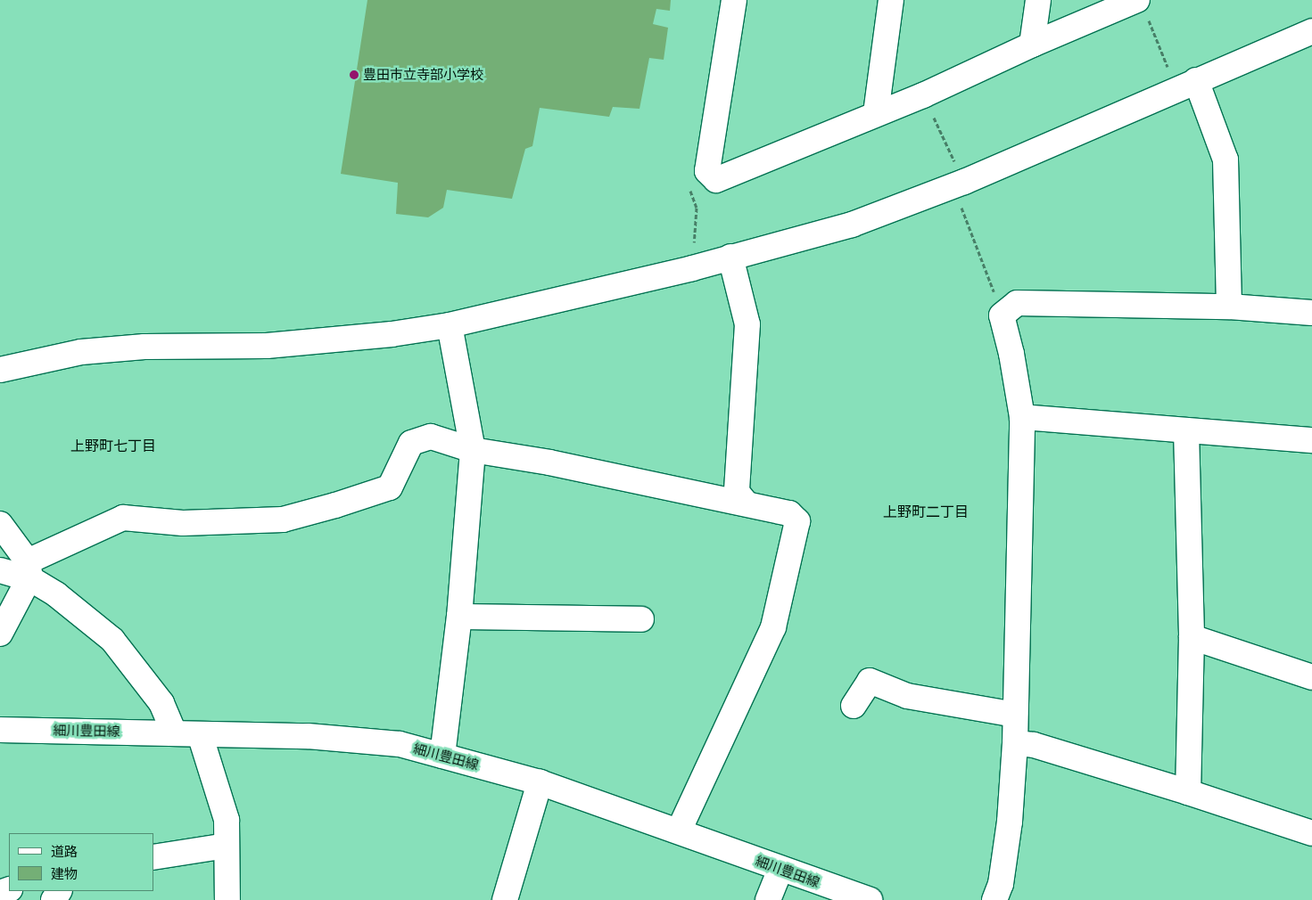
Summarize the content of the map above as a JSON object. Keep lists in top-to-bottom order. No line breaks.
{"streets":{"street":["細川豊田線"]},"districts":["上野町七丁目","上野町二丁目"],"places":["豊田市立寺部小学校"],"legend":["道路","建物"]}
